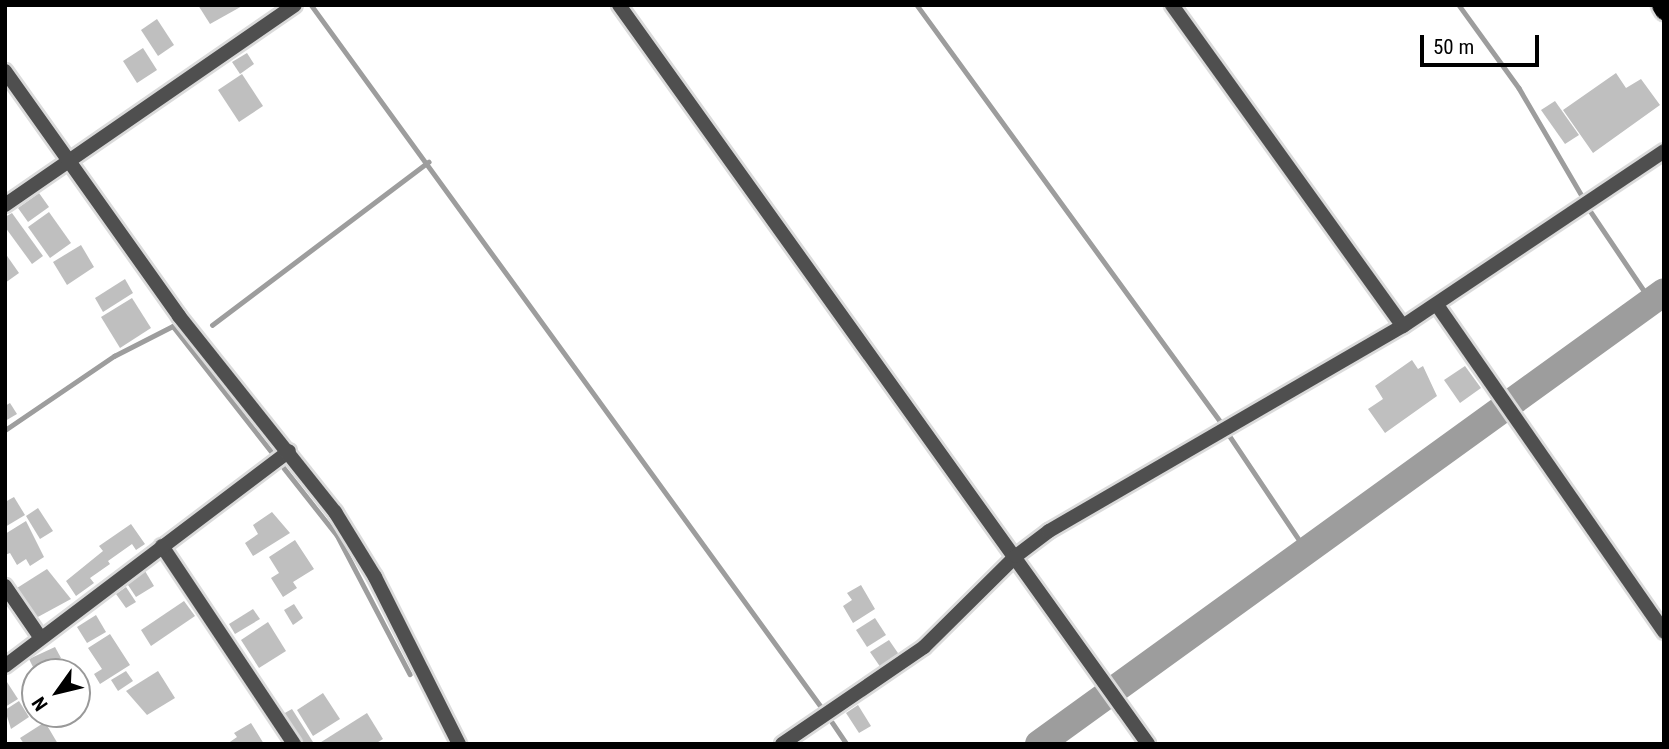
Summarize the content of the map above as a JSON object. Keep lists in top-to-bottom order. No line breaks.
{"scale_bar":"50 m","north":"bottom left"}
